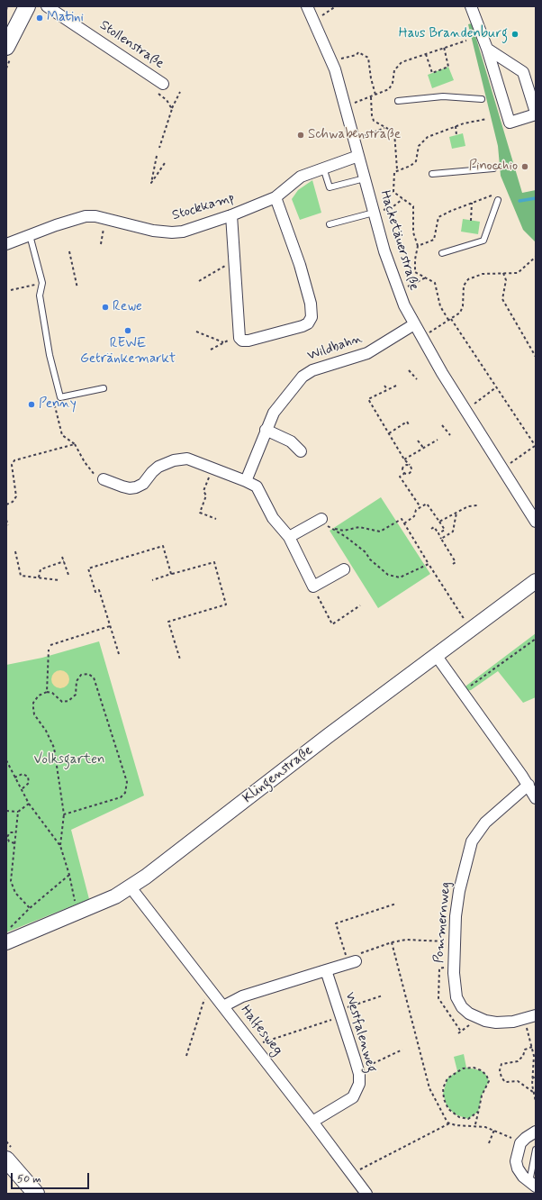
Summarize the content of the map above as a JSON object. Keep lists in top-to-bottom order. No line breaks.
{"streets":{"street":["Stollenstraße","Stockkamp","Hacketäuerstraße","Wildbahn","Klingenstraße","Pommernweg","Halfesweg","Westfalenweg"]},"crossings":[["Stockkamp","Hacketäuerstraße"],["Hacketäuerstraße","Wildbahn"],["Klingenstraße","Halfesweg"],["Halfesweg","Westfalenweg"]],"parks":["Volksgarten"],"places":["Matini","Haus Brandenburg","Schwabenstraße","Pinocchio","Rewe","REWE Getränkemarkt","Penny"],"scale_bar":"50 m"}
